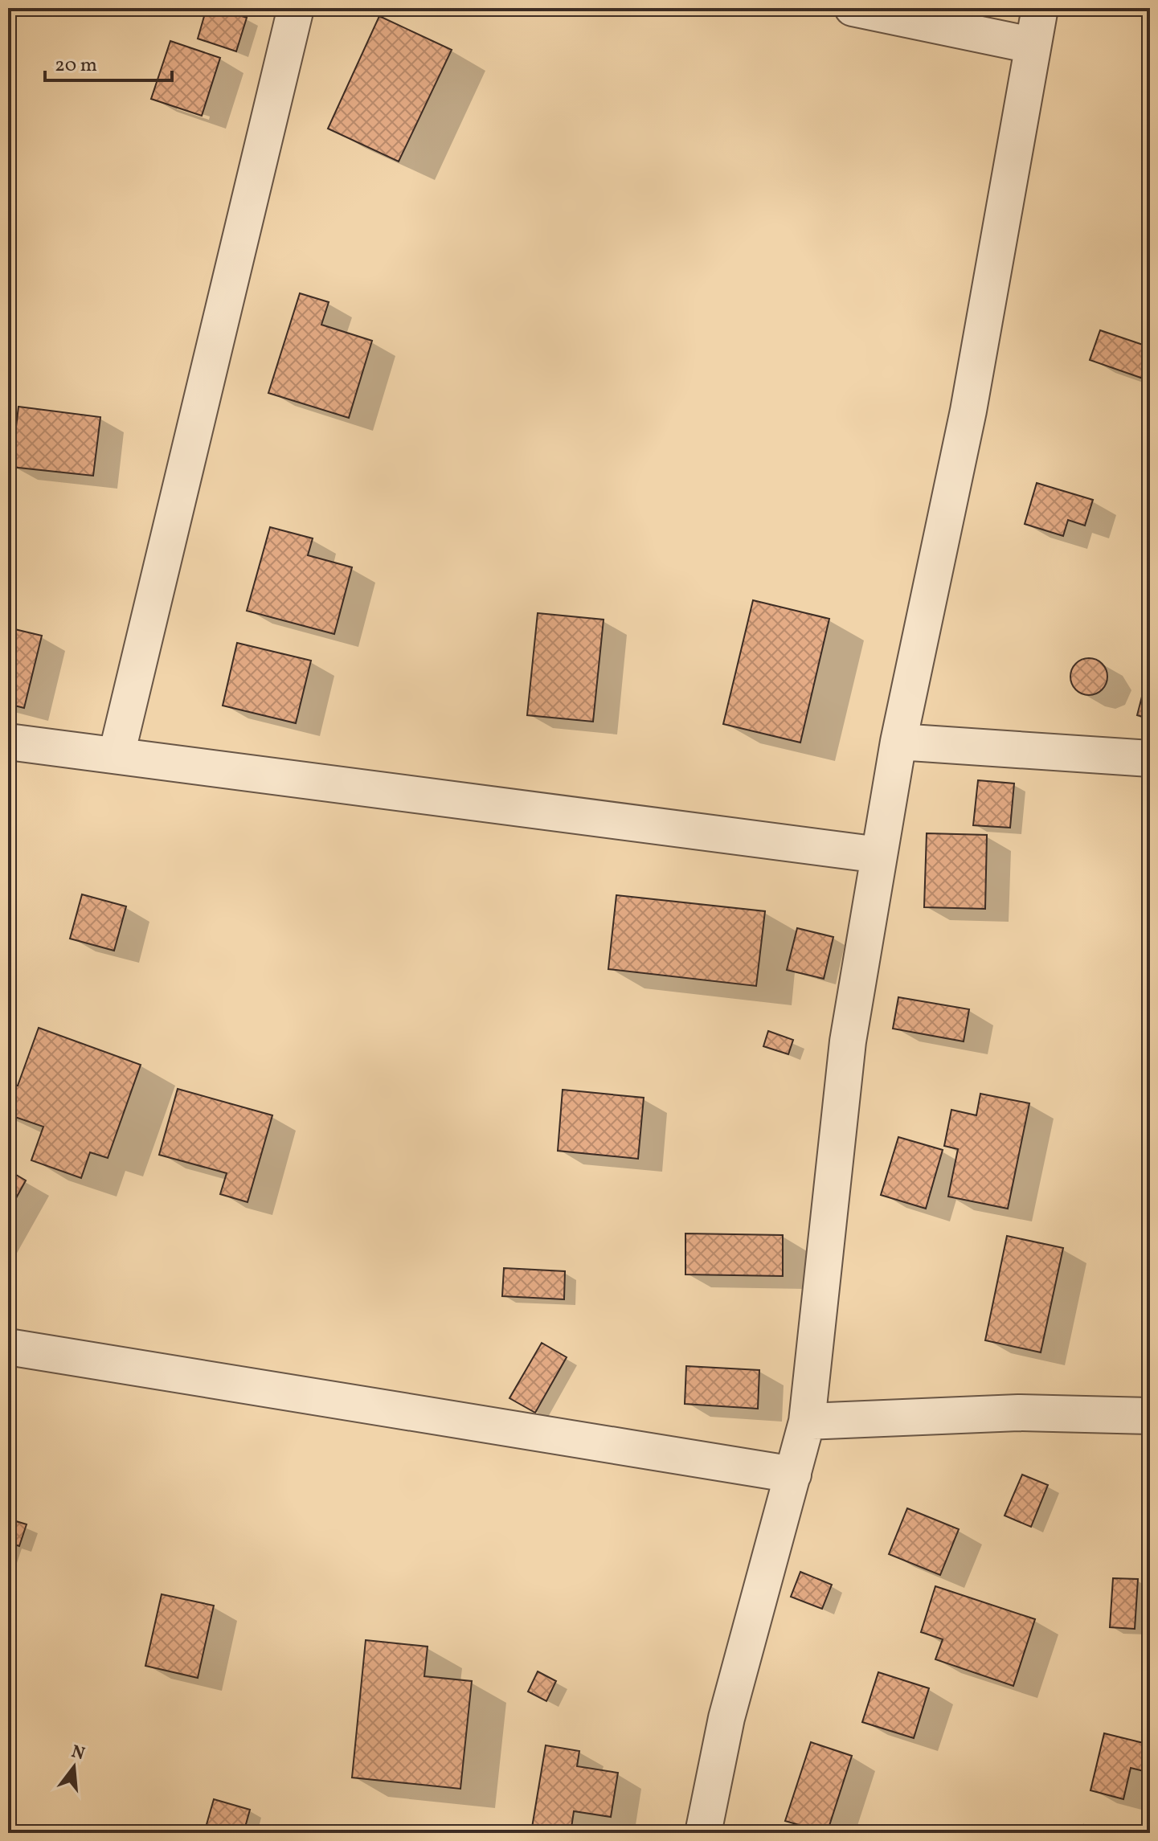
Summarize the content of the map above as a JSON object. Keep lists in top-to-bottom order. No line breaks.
{"scale_bar":"20 m","north":"top"}
